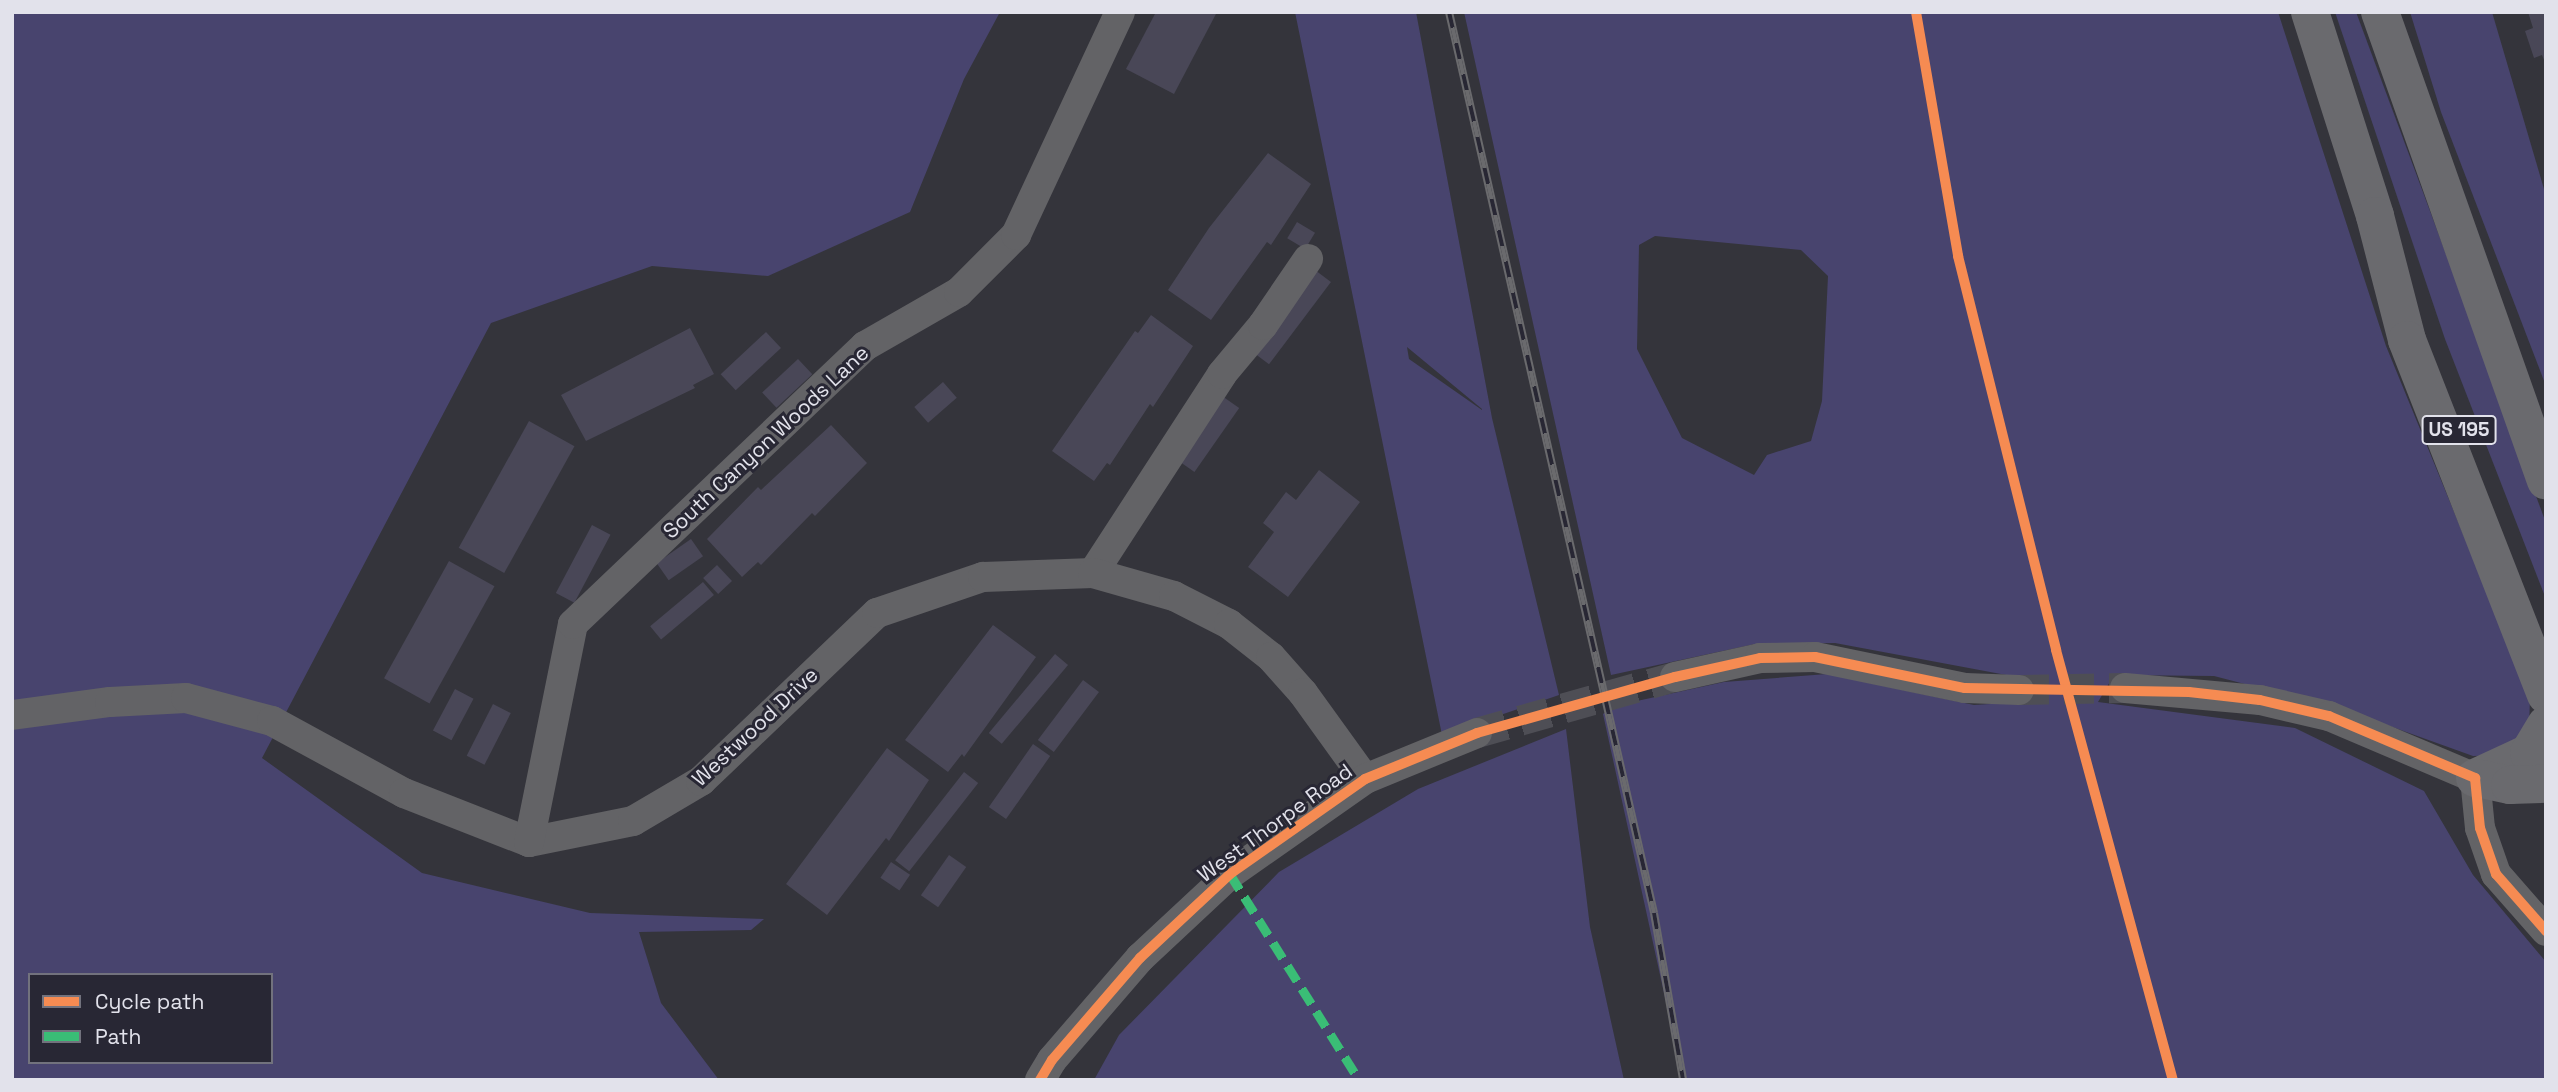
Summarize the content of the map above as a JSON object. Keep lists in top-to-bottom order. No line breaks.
{"streets":{"highway":["US 195"],"street":["South Canyon Woods Lane","Westwood Drive","West Thorpe Road"]},"crossings":[["South Canyon Woods Lane","Westwood Drive"],["Westwood Drive","West Thorpe Road"]],"legend":["Cycle path","Path"]}
